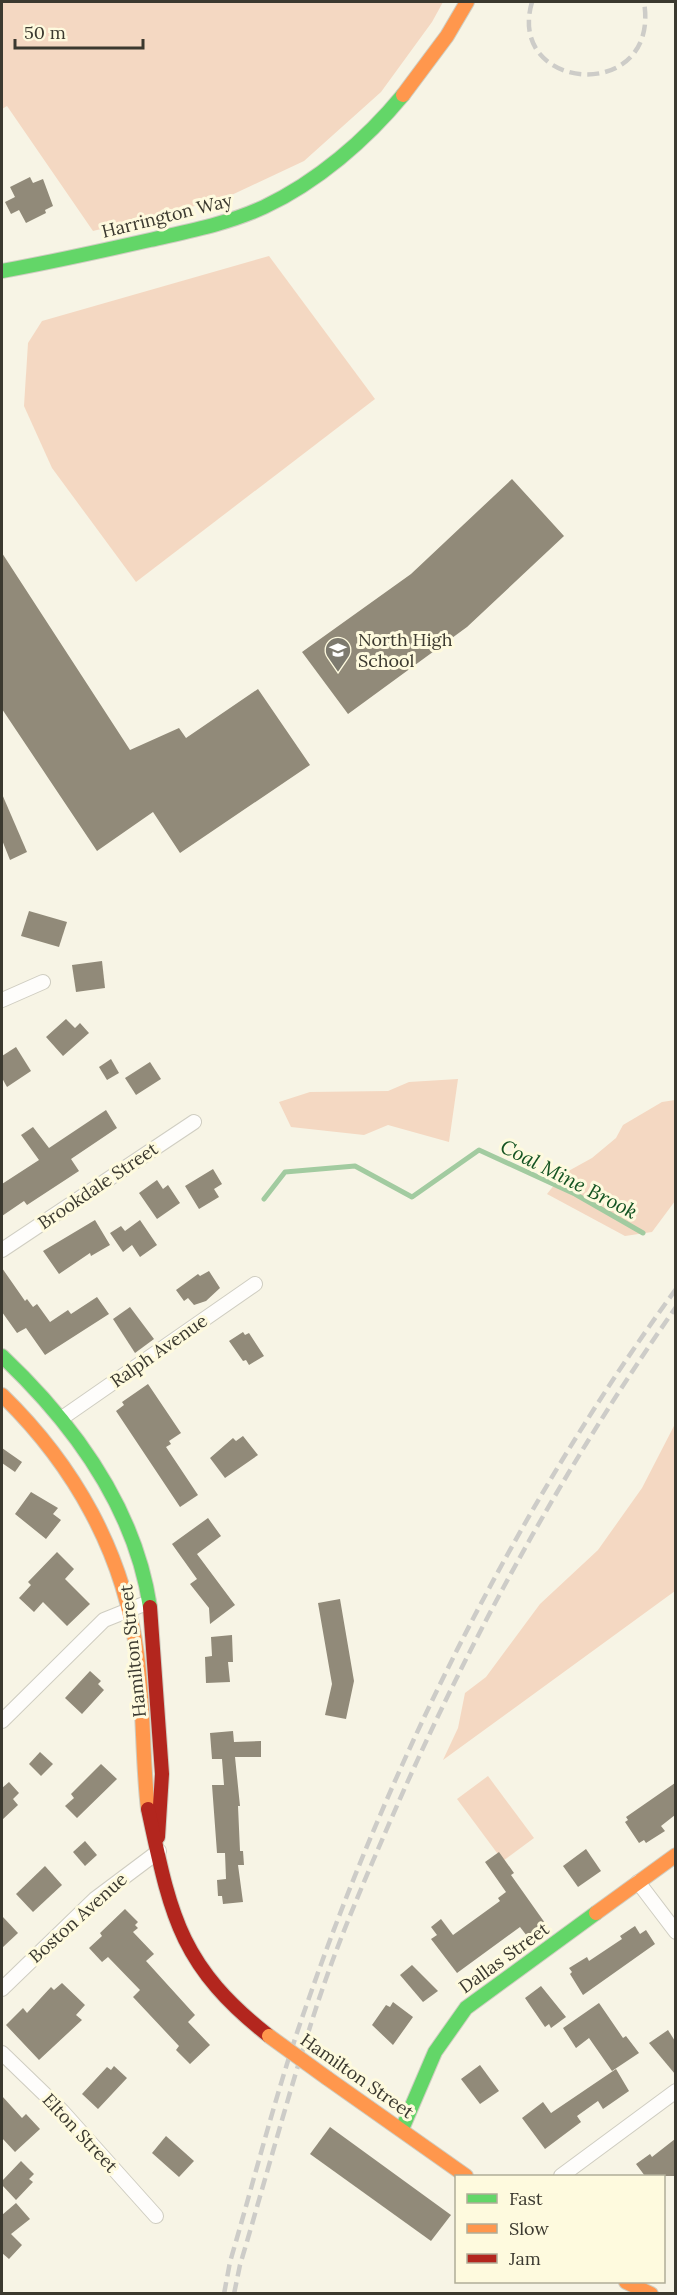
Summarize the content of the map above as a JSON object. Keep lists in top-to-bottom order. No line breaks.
{"streets":{"main road":["Harrington Way","Hamilton Street","Dallas Street"],"street":["Brookdale Street","Ralph Avenue","Boston Avenue","Elton Street"]},"crossings":[["Ralph Avenue","Hamilton Street"],["Hamilton Street","Boston Avenue"],["Hamilton Street","Dallas Street"]],"water":["Coal Mine Brook"],"places":{"school or university":["North High School"]},"legend":["Fast","Slow","Jam"],"scale_bar":"50 m"}
